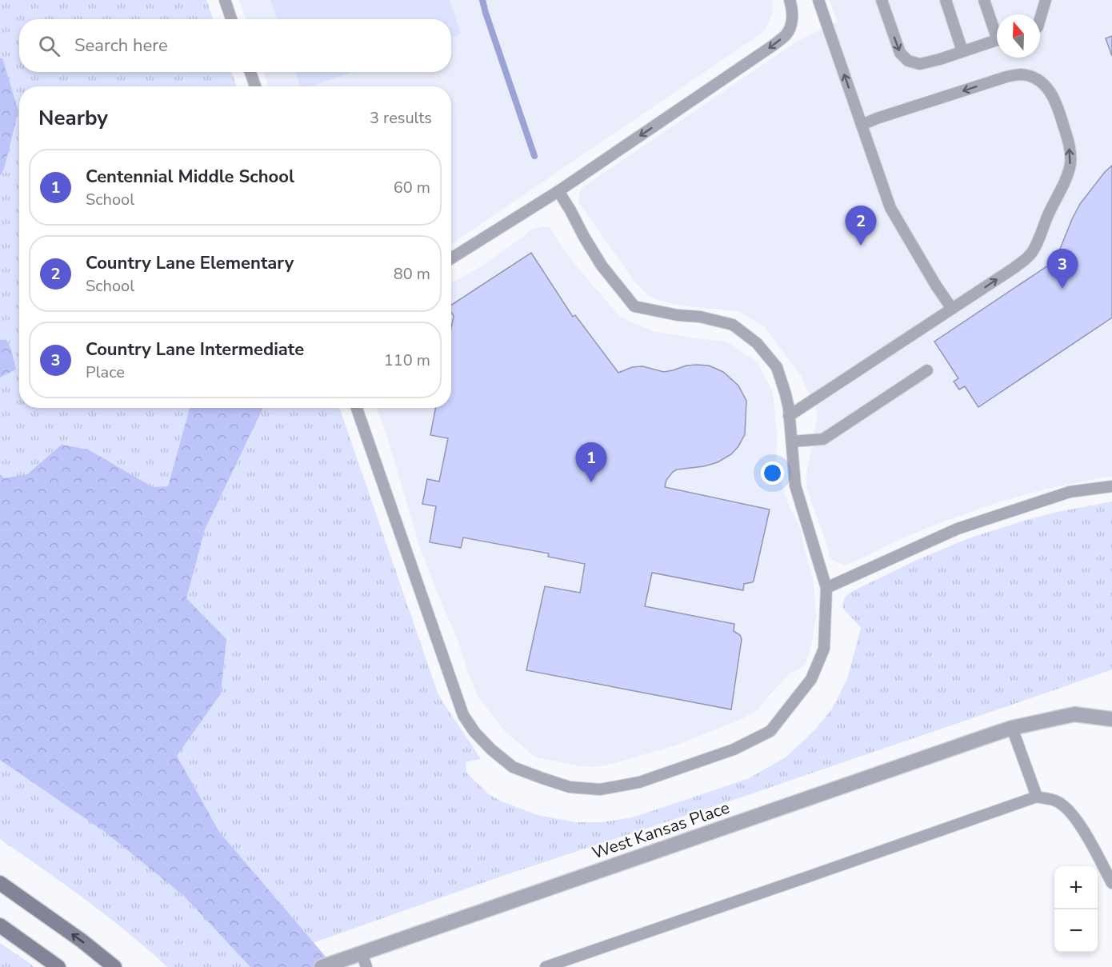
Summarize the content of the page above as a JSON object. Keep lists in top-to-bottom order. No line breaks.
{"streets":{"street":["West Kansas Place"]},"north":"top","page":{"search":"Search here","heading":["Nearby","3 results"],"list":[{"mark":"1","name":"Centennial Middle School","note":"School","value":"60 m"},{"mark":"2","name":"Country Lane Elementary","note":"School","value":"80 m"},{"mark":"3","name":"Country Lane Intermediate","note":"Place","value":"110 m"}],"pins":["2","3","1"],"map_buttons":["+","−"]}}
